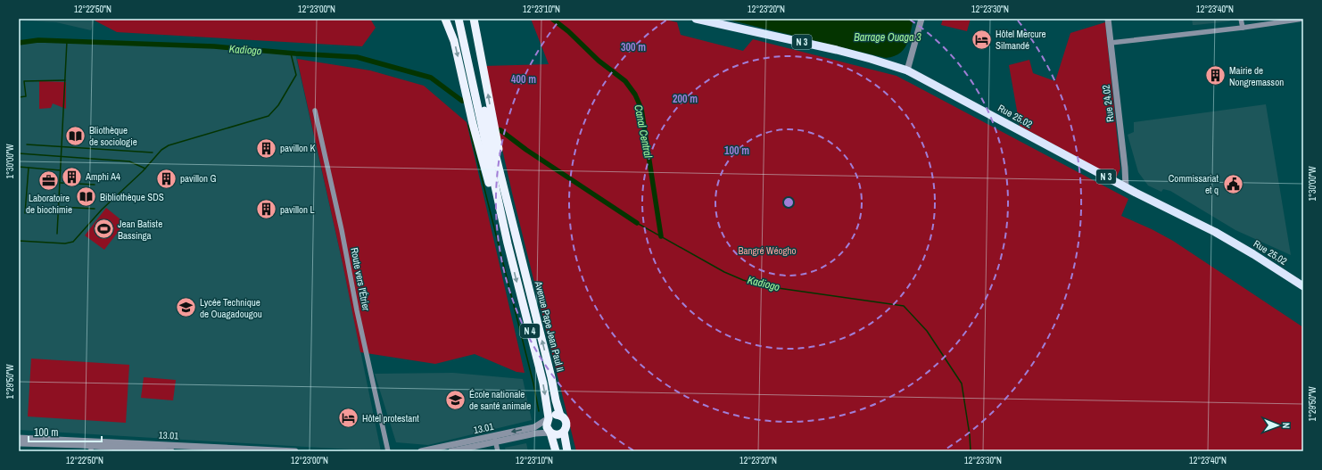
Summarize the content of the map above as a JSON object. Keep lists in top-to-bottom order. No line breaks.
{"streets":{"highway":["Avenue Pape Jean Paul II","N 4"],"main road":["N 3","Rue 25.02"],"street":["Rue 24.02","Route vers l'Étrier","13.01"]},"crossings":[["Rue 24.02","Rue 25.02"],["Avenue Pape Jean Paul II","N 4"],["Avenue Pape Jean Paul II","13.01"]],"water":["Barrage Ouaga 3","Kadiogo","Canal Central"],"parks":["Bangré Wéogho"],"places":{"hotel":["Hôtel Mercure Silmandé","Hôtel protestant"],"building":["Mairie de Nongremasson","pavillon K","Amphi A4","pavillon G","pavillon L"],"library":["Bliothèque de sociologie","Bibliothèque SDS"],"office":["Laboratoire de biochimie"],"public building":["Commissariat et q"],"sports":["Jean Batiste Bassinga"],"school or university":["Lycée Technique de Ouagadougou","École nationale de santé animale"]},"scale_bar":"100 m","north":"right","coordinates":["12°22'50\"N","12°23'00\"N","12°23'10\"N","12°23'20\"N","12°23'30\"N","12°23'40\"N","1°30'00\"W","1°29'50\"W"],"rings":["300 m","400 m","200 m","100 m"]}
